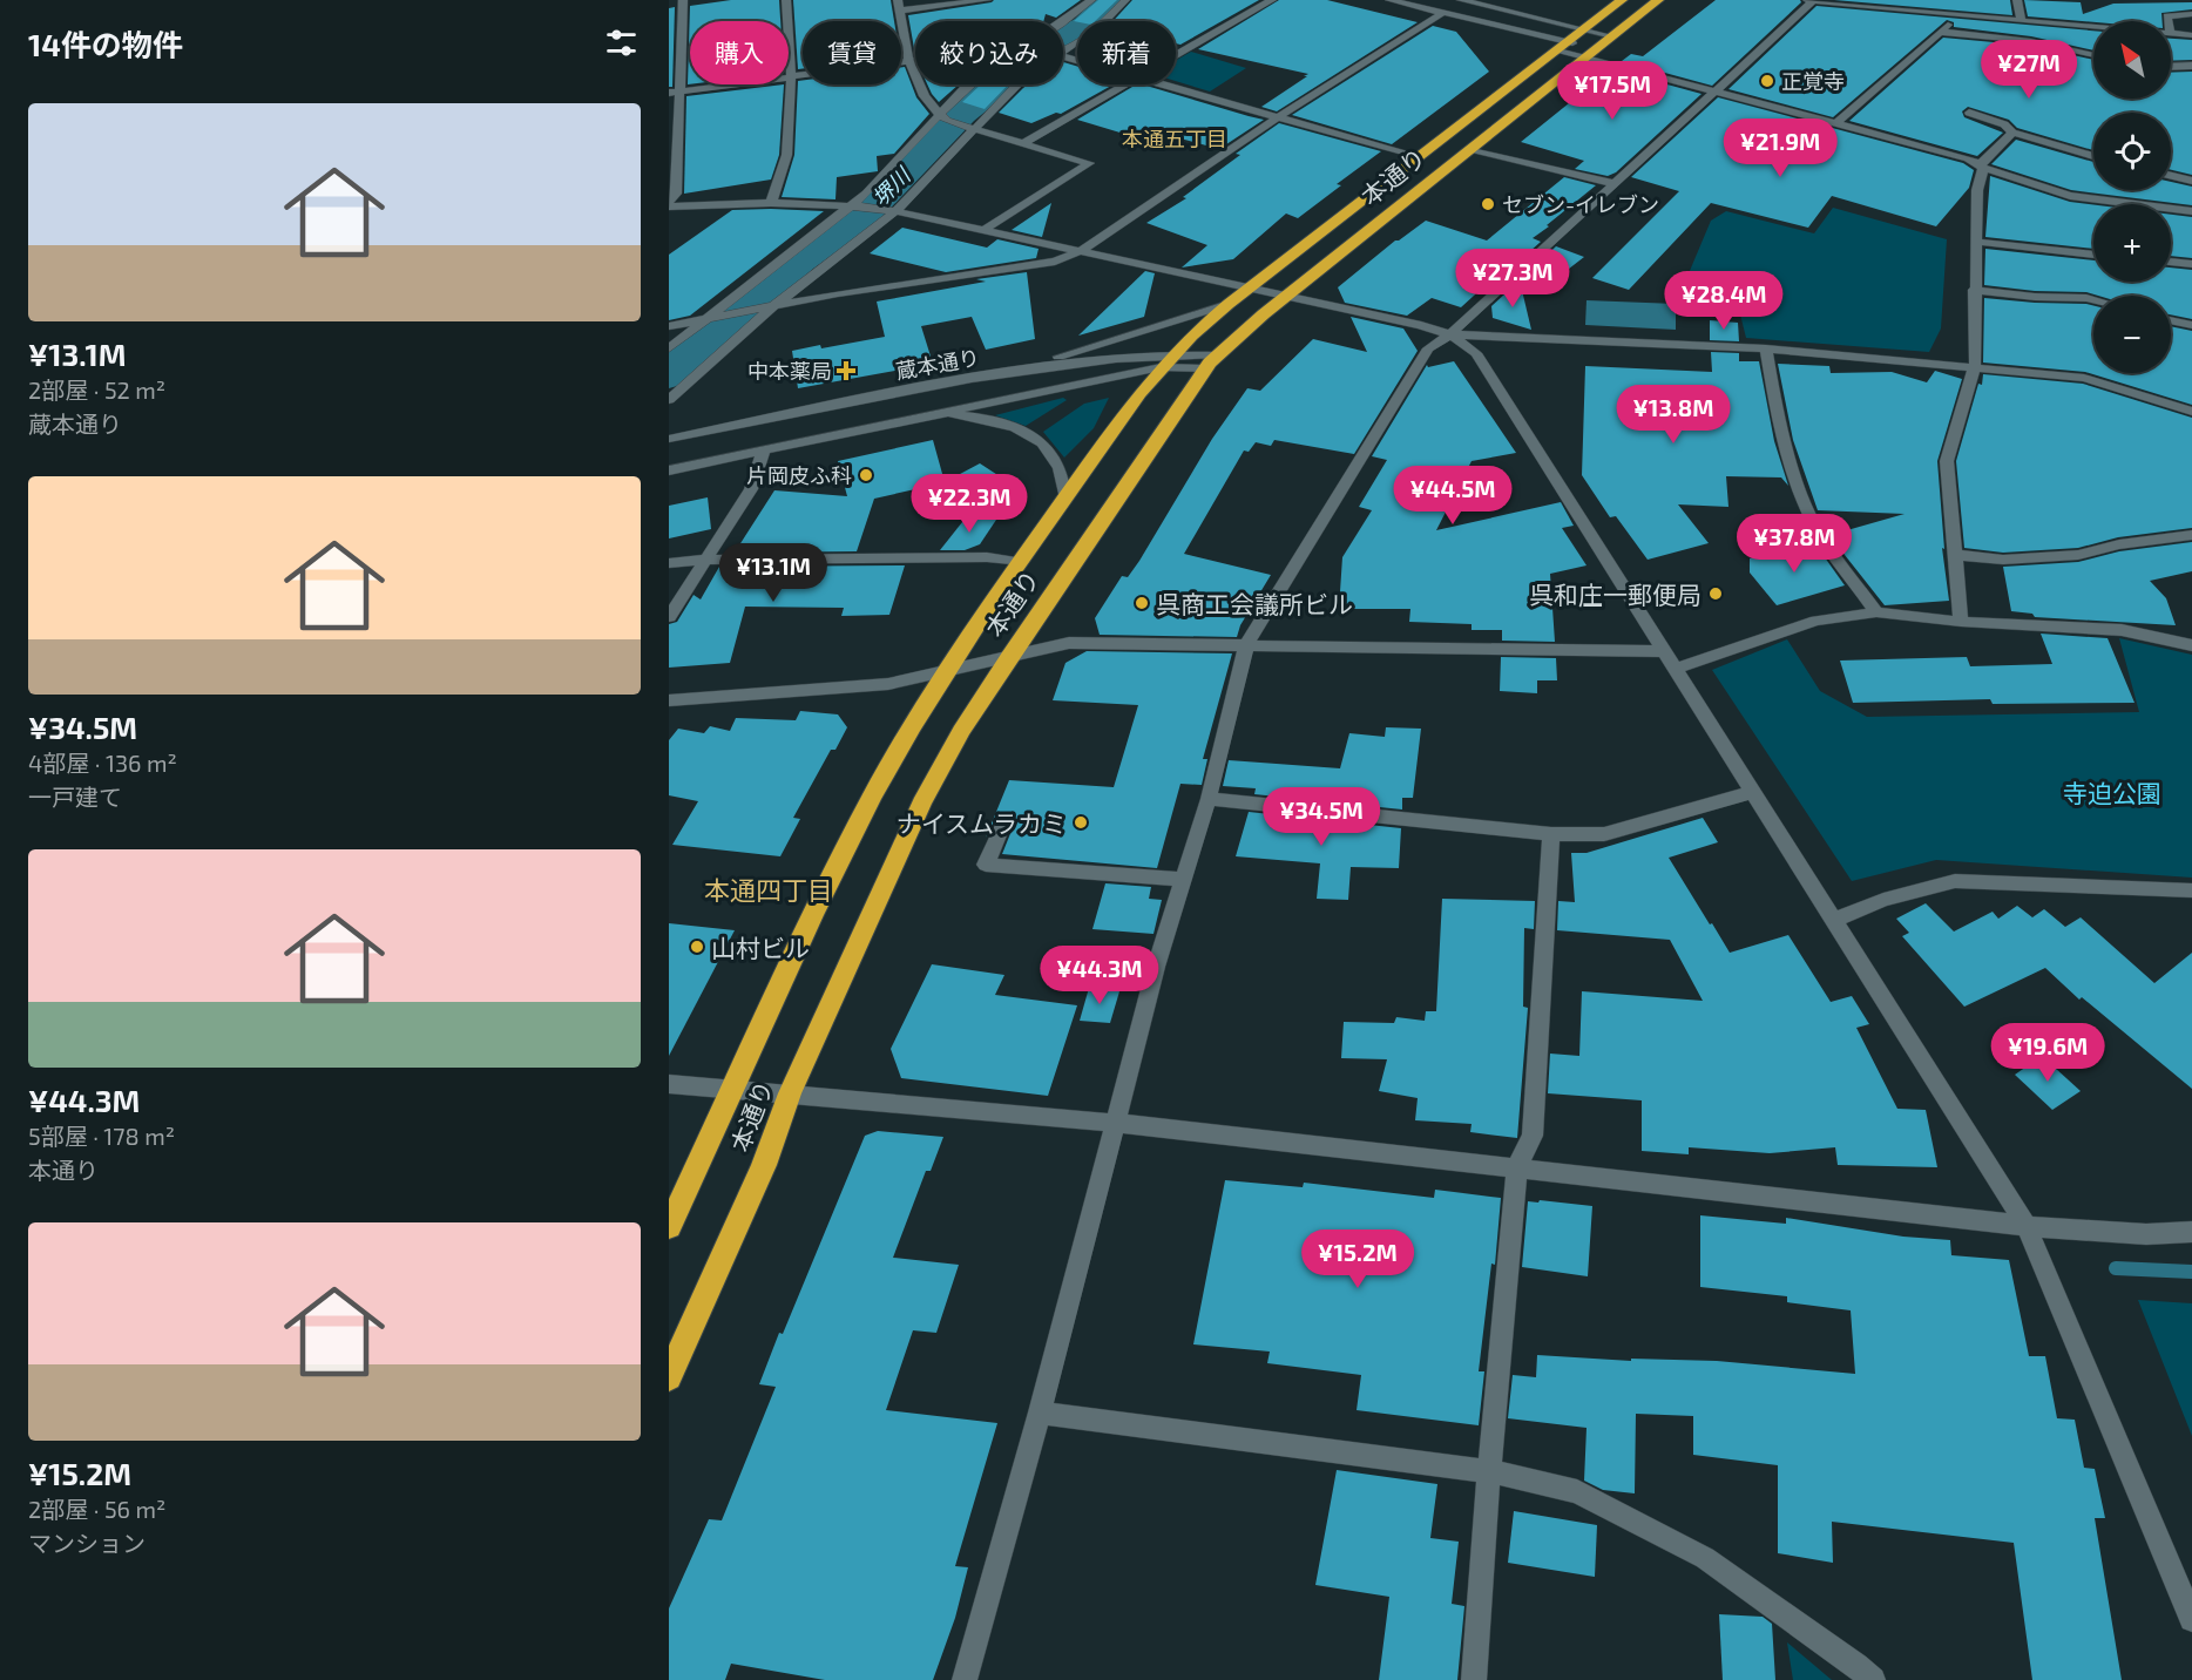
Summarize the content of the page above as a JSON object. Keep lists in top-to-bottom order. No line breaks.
{"streets":{"highway":["本通り"],"street":["蔵本通り"]},"crossings":[["本通り","蔵本通り"]],"districts":["本通五丁目","本通四丁目"],"water":["堺川"],"parks":["寺迫公園"],"places":{"other":["正覚寺","セブン-イレブン","片岡皮ふ科","呉和庄一郵便局","呉商工会議所ビル","ナイスムラカミ","山村ビル"],"health":["中本薬局"]},"north":"top left","page":{"heading":"14件の物件","map_buttons":["+","−"],"chip":["購入","賃貸","絞り込み","新着"],"price":["¥27M","¥17.5M","¥21.9M","¥27.3M","¥28.4M","¥13.8M","¥44.5M","¥22.3M","¥37.8M","¥13.1M","¥34.5M","¥44.3M","¥19.6M","¥15.2M"],"list":[{"name":"¥13.1M","note":"2部屋 · 52 m² · 蔵本通り"},{"name":"¥34.5M","note":"4部屋 · 136 m² · 一戸建て"},{"name":"¥44.3M","note":"5部屋 · 178 m² · 本通り"},{"name":"¥15.2M","note":"2部屋 · 56 m² · マンション"}]}}
